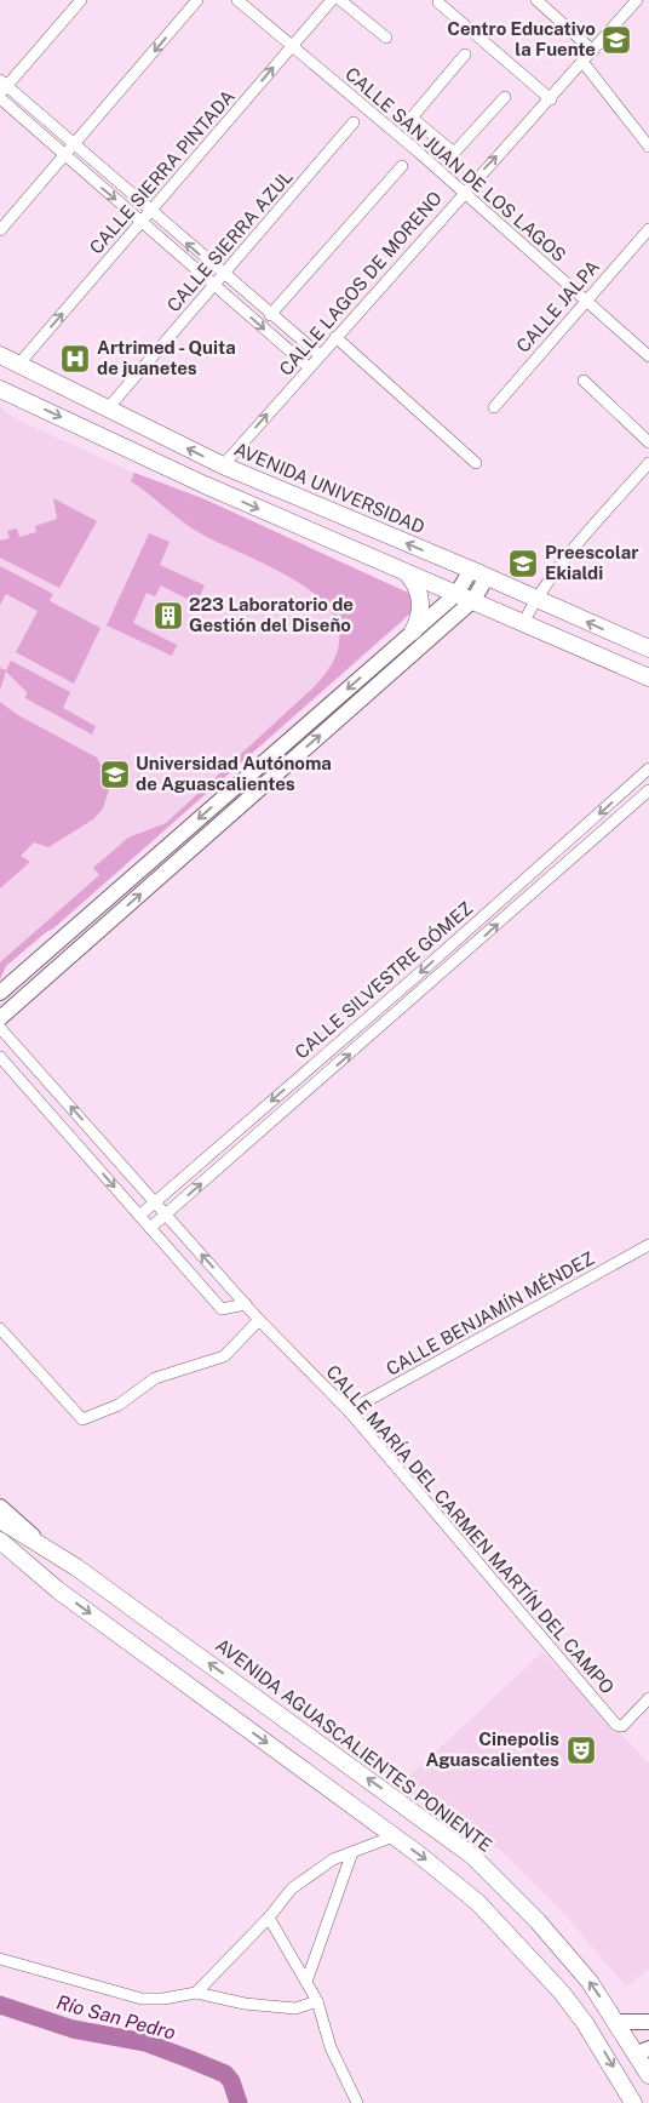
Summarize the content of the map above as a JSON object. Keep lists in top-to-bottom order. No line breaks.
{"streets":{"main road":["AVENIDA UNIVERSIDAD","AVENIDA AGUASCALIENTES PONIENTE"],"street":["CALLE SAN JUAN DE LOS LAGOS","CALLE SIERRA PINTADA","CALLE SIERRA AZUL","CALLE LAGOS DE MORENO","CALLE JALPA","CALLE SILVESTRE GÓMEZ","CALLE BENJAMÍN MÉNDEZ","CALLE MARÍA DEL CARMEN MARTÍN DEL CAMPO"]},"crossings":[["CALLE SAN JUAN DE LOS LAGOS","CALLE SIERRA PINTADA"],["CALLE SAN JUAN DE LOS LAGOS","CALLE LAGOS DE MORENO"],["CALLE SAN JUAN DE LOS LAGOS","CALLE JALPA"],["CALLE SIERRA PINTADA","AVENIDA UNIVERSIDAD"],["CALLE SIERRA AZUL","AVENIDA UNIVERSIDAD"],["CALLE LAGOS DE MORENO","AVENIDA UNIVERSIDAD"],["CALLE SILVESTRE GÓMEZ","CALLE MARÍA DEL CARMEN MARTÍN DEL CAMPO"],["CALLE BENJAMÍN MÉNDEZ","CALLE MARÍA DEL CARMEN MARTÍN DEL CAMPO"]],"one_way":["CALLE SIERRA PINTADA","CALLE LAGOS DE MORENO"],"water":["Río San Pedro"],"places":{"school or university":["Centro Educativo la Fuente","Preescolar Ekialdi","Universidad Autónoma de Aguascalientes"],"hospital":["Artrimed - Quita de juanetes"],"building":["223 Laboratorio de Gestión del Diseño"],"theatre":["Cinepolis Aguascalientes"]}}
